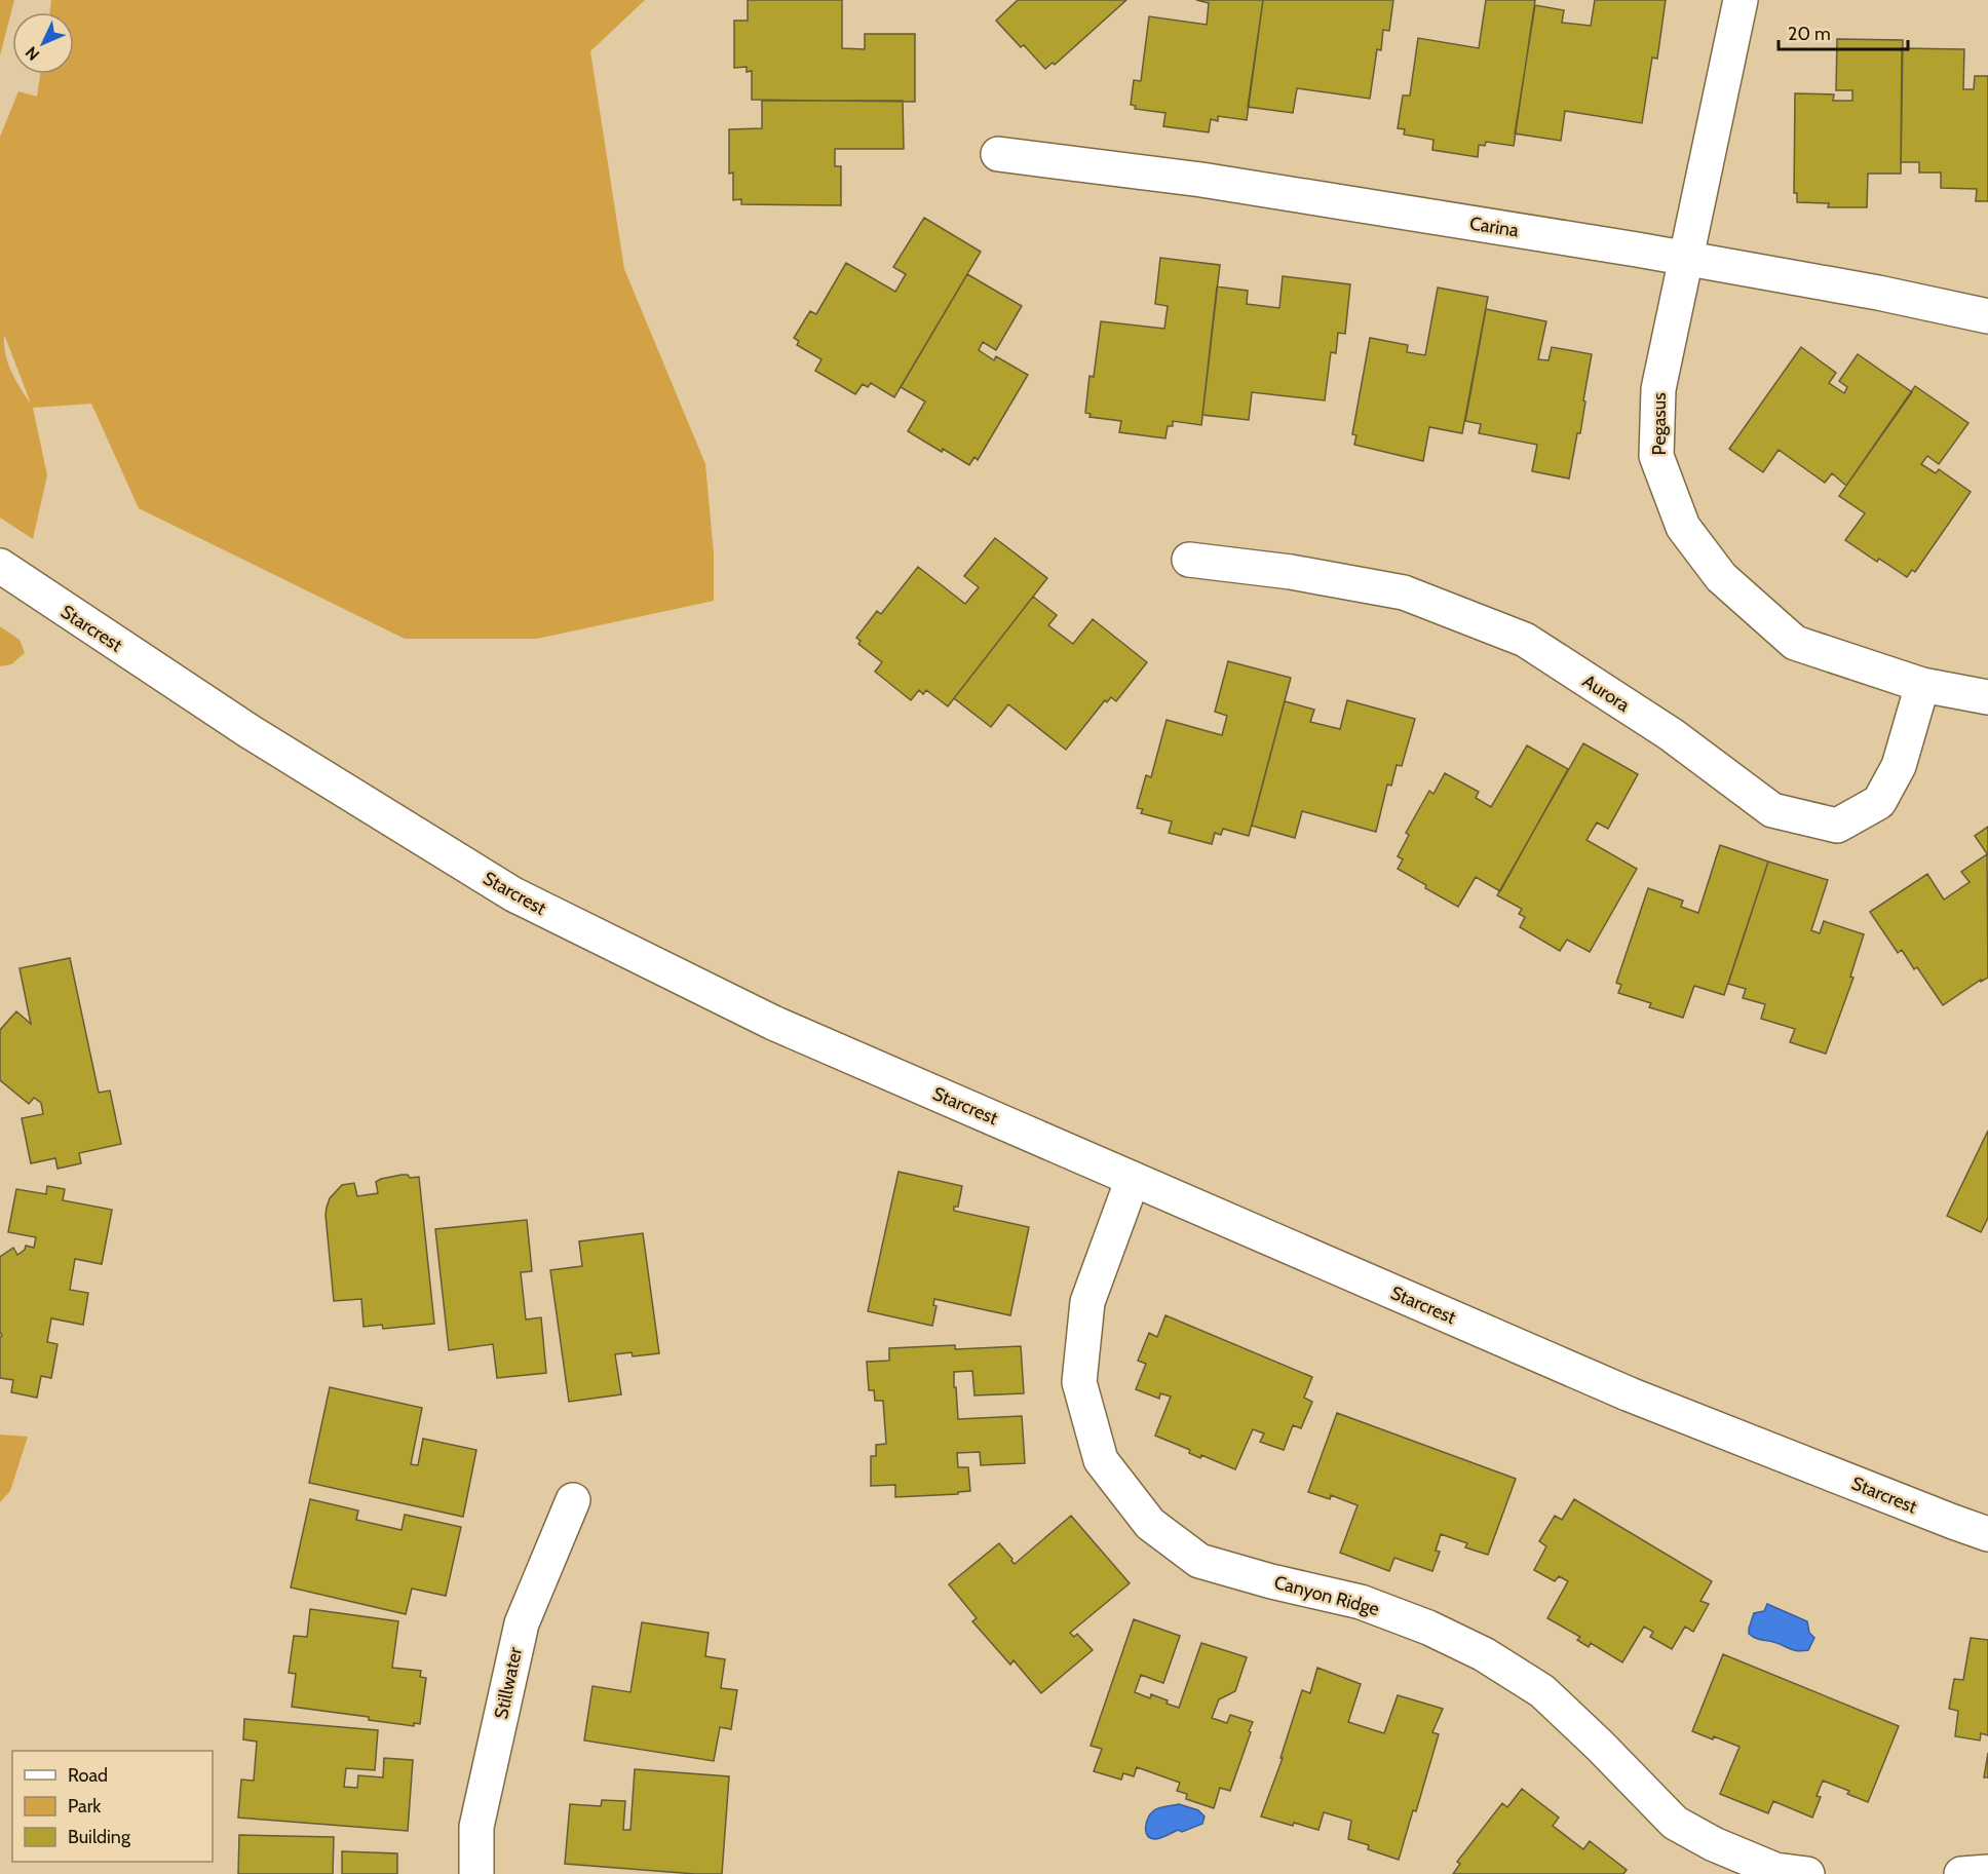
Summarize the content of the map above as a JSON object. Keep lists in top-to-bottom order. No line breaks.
{"streets":{"street":["Carina","Pegasus","Starcrest","Aurora","Canyon Ridge","Stillwater"]},"crossings":[["Carina","Pegasus"],["Pegasus","Aurora"],["Starcrest","Canyon Ridge"]],"legend":["Road","Park","Building"],"scale_bar":"20 m","north":"bottom left"}
